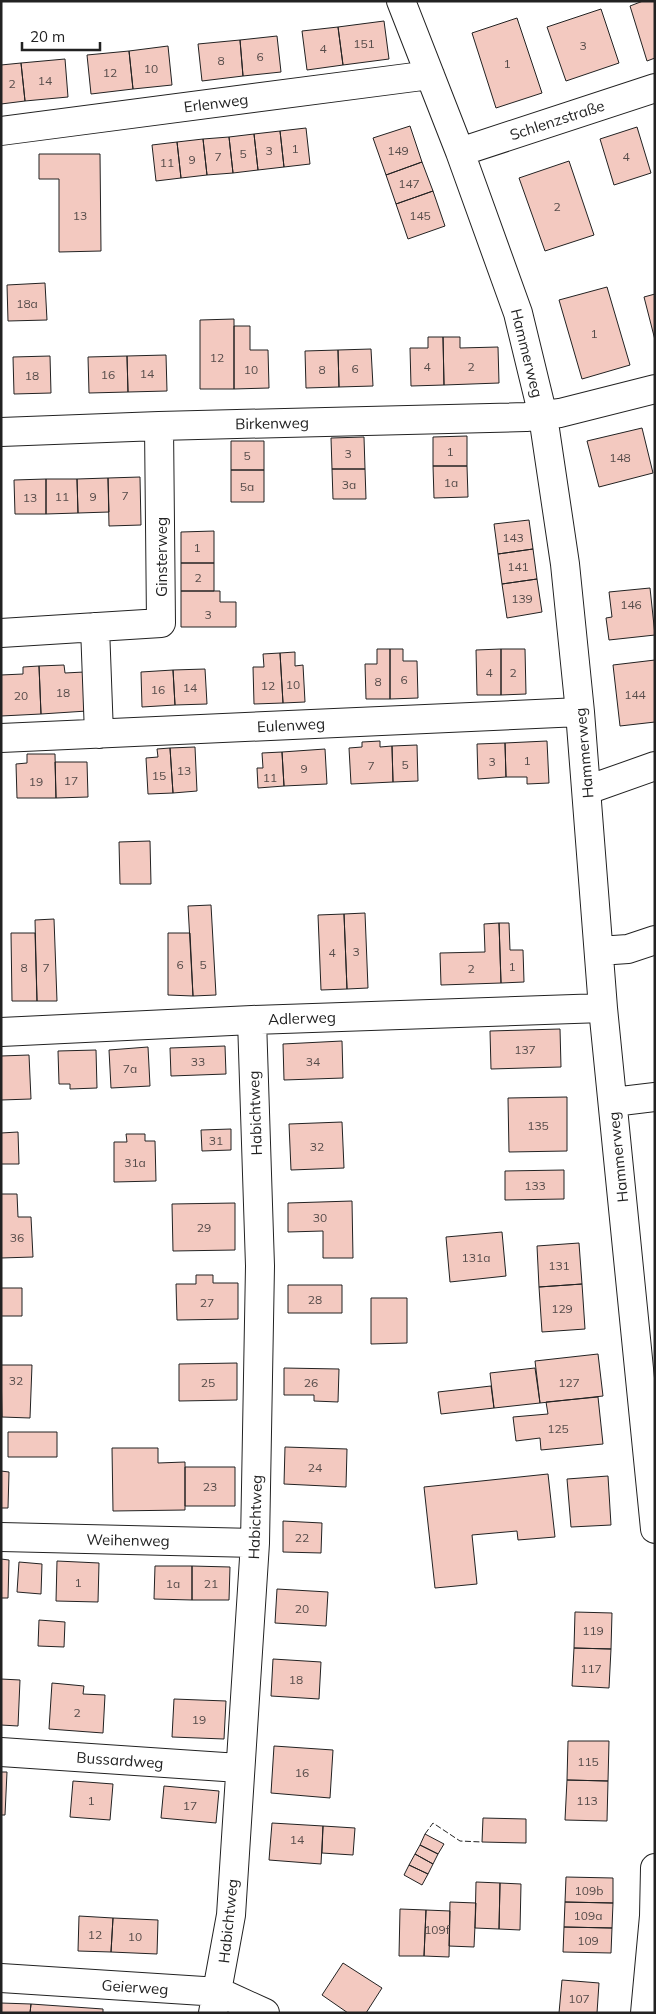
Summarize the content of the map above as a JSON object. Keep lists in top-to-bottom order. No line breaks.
{"streets":{"street":["Erlenweg","Schlenzstraße","Hammerweg","Birkenweg","Ginsterweg","Eulenweg","Adlerweg","Habichtweg","Weihenweg","Bussardweg","Geierweg"]},"crossings":[["Erlenweg","Hammerweg"],["Schlenzstraße","Hammerweg"],["Hammerweg","Birkenweg"],["Hammerweg","Eulenweg"],["Hammerweg","Adlerweg"],["Birkenweg","Ginsterweg"],["Adlerweg","Habichtweg"],["Habichtweg","Weihenweg"],["Habichtweg","Bussardweg"],["Habichtweg","Geierweg"]],"house_numbers":["151","3","4","6","8","1","10","12","14","2","1","3","149","5","7","4","9","11","147","2","13","145","18a","1","12","4","2","6","10","8","14","16","18","1","3","5","148","1a","3a","5a","7","11","9","13","143","1","141","2","139","146","3","4","2","6","8","10","12","14","16","18","144","20","1","3","5","7","9","13","15","11","17","19","3","4","6","5","1","8","7","2","137","33","34","7a","135","31","32","31a","133","30","29","36","131a","131","28","27","129","32","25","26","127","125","24","23","22","1","1a","21","20","119","117","18","2","19","115","16","1","113","17","14","109b","109a","109f","12","10","109","107"],"scale_bar":"20 m"}
